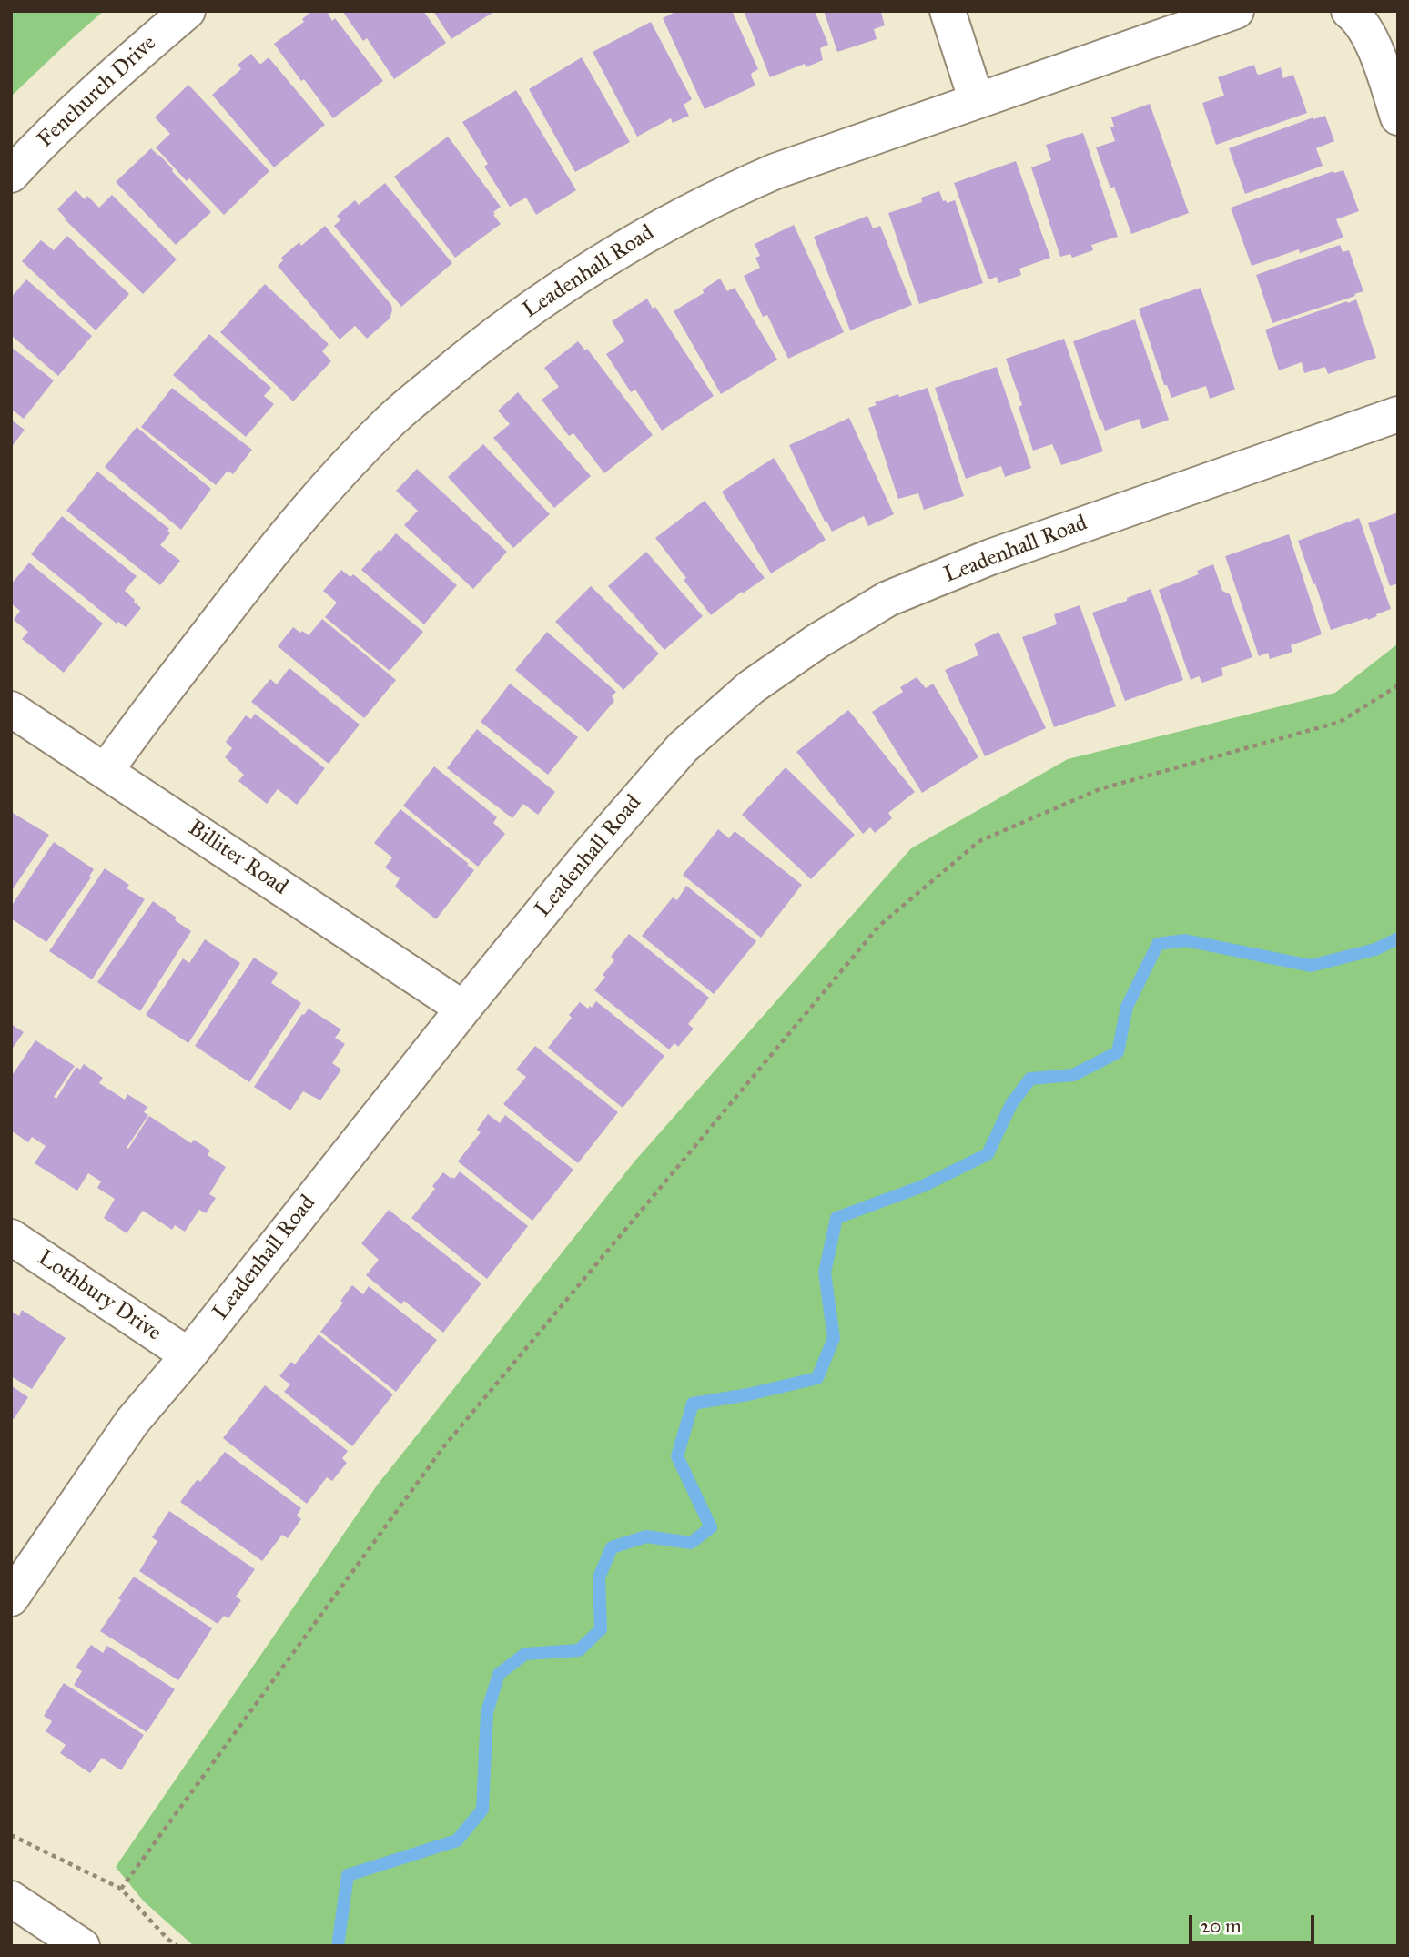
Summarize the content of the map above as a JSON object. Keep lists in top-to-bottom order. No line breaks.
{"streets":{"street":["Fenchurch Drive","Leadenhall Road","Billiter Road","Lothbury Drive"]},"crossings":[["Leadenhall Road","Billiter Road"],["Leadenhall Road","Lothbury Drive"]],"scale_bar":"20 m"}
